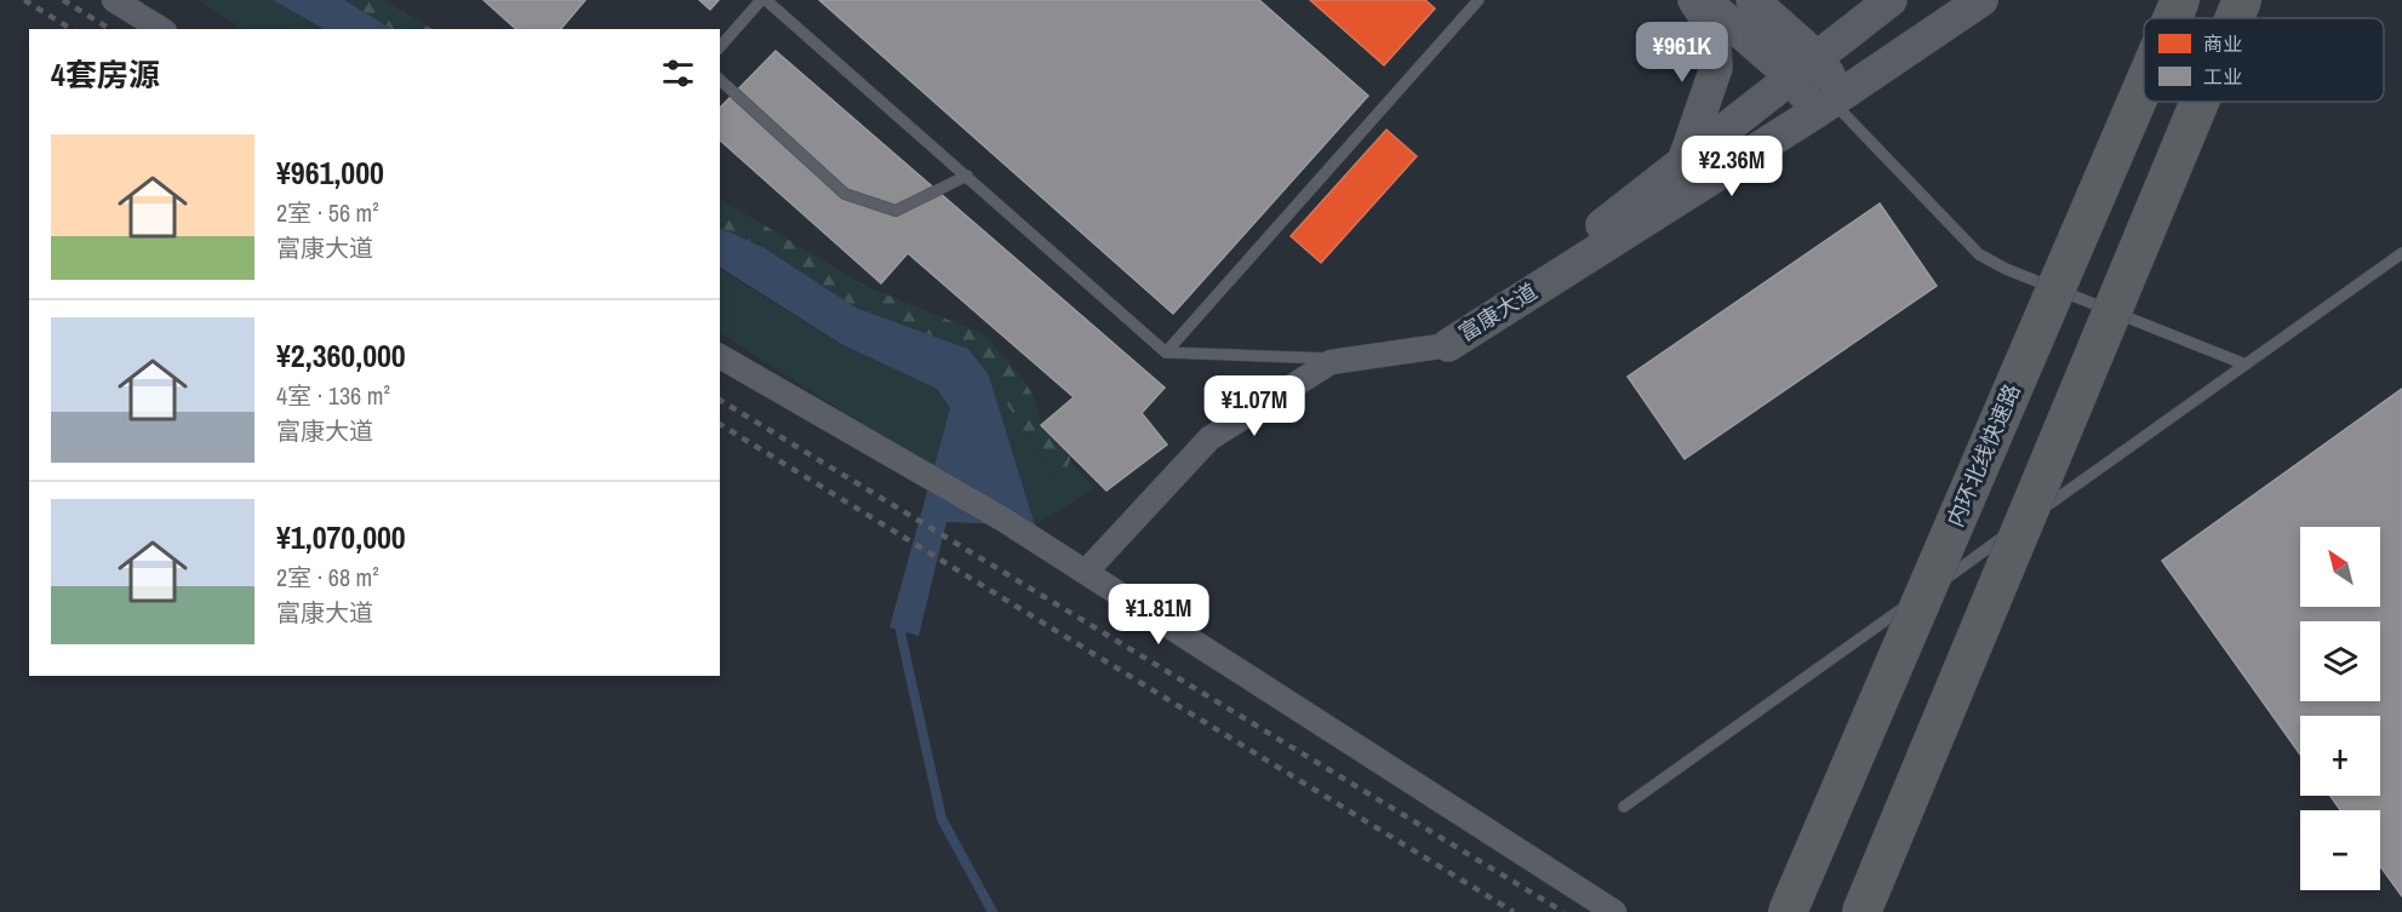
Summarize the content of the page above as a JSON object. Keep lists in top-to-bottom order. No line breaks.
{"streets":{"highway":["内环北线快速路"],"main road":["富康大道"]},"legend":["商业","工业"],"north":"top left","page":{"price":["¥961K","¥2.36M","¥1.07M","¥1.81M"],"heading":"4套房源","list":[{"name":"¥961,000","note":"2室 · 56 m² · 富康大道"},{"name":"¥2,360,000","note":"4室 · 136 m² · 富康大道"},{"name":"¥1,070,000","note":"2室 · 68 m² · 富康大道"}],"map_buttons":["+","−"]}}
